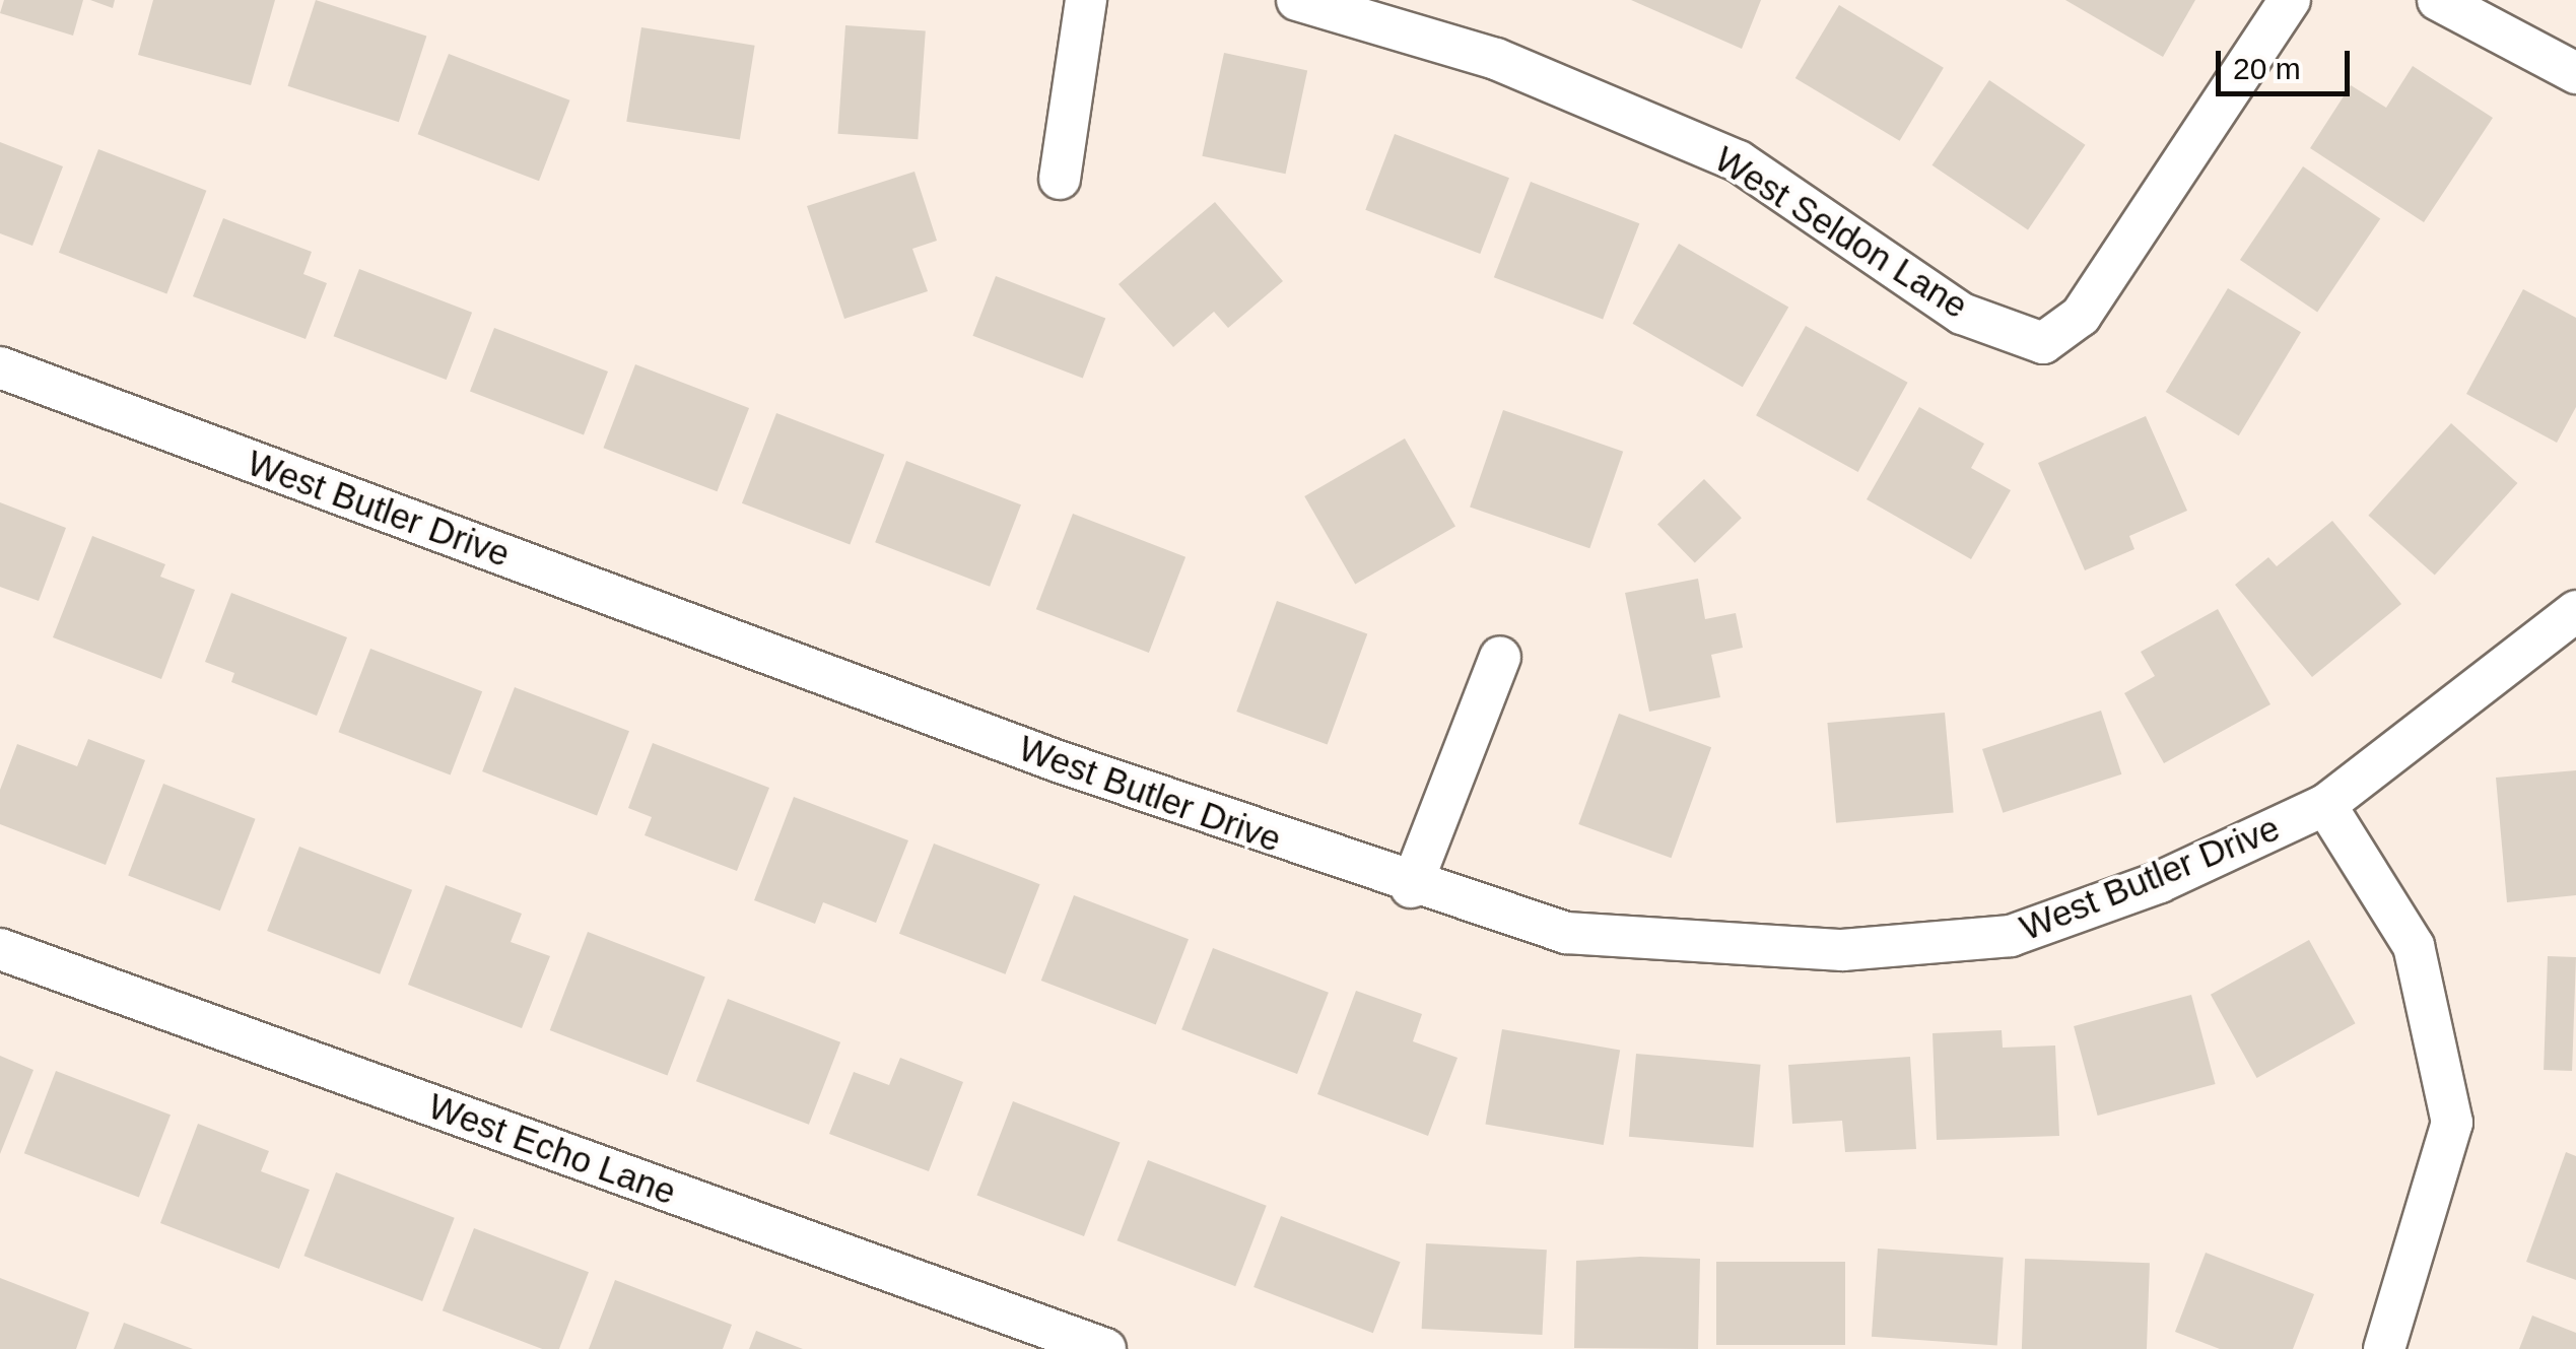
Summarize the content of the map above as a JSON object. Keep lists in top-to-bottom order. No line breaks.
{"streets":{"street":["West Seldon Lane","West Butler Drive","West Echo Lane"]},"scale_bar":"20 m"}
